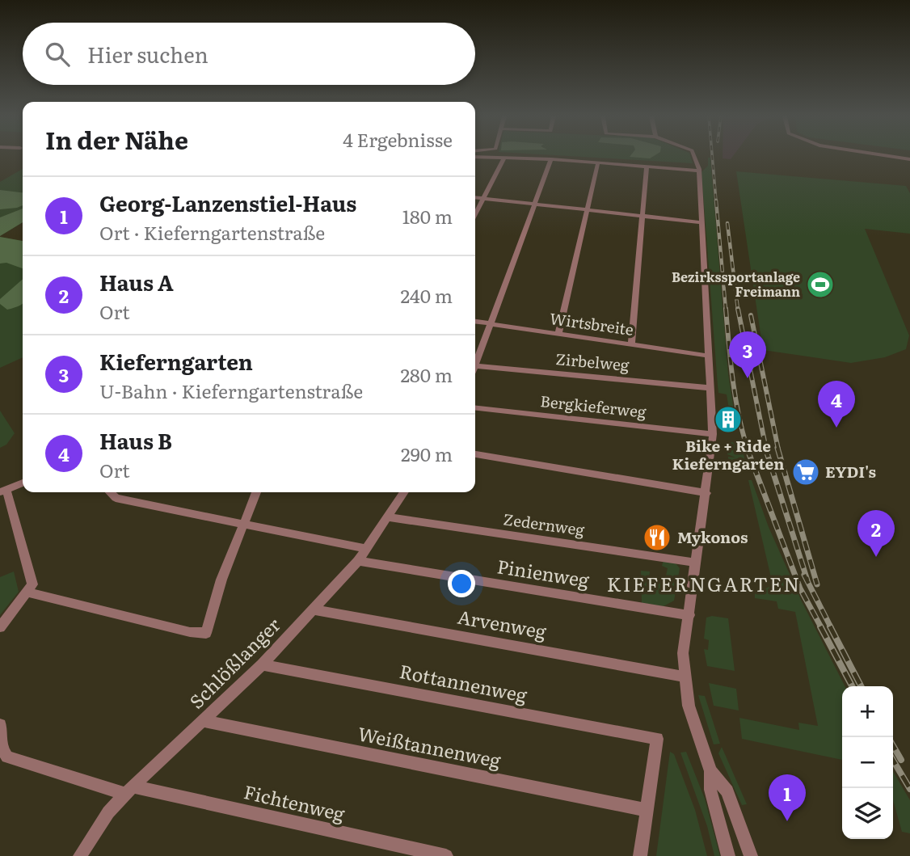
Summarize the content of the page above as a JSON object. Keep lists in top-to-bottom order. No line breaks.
{"streets":{"street":["Wirtsbreite","Zirbelweg","Bergkieferweg","Zedernweg","Pinienweg","Arvenweg","Schlößlanger","Rottannenweg","Weißtannenweg","Fichtenweg"]},"crossings":[["Zedernweg","Schlößlanger"],["Pinienweg","Schlößlanger"],["Arvenweg","Schlößlanger"],["Schlößlanger","Rottannenweg"],["Schlößlanger","Weißtannenweg"],["Schlößlanger","Fichtenweg"],["Rottannenweg","Weißtannenweg"]],"districts":["KIEFERNGARTEN"],"places":{"sports":["Bezirkssportanlage Freimann"],"building":["Bike + Ride Kieferngarten"],"supermarket":["EYDI's"],"restaurant":["Mykonos"]},"page":{"search":"Hier suchen","heading":["In der Nähe","4 Ergebnisse"],"list":[{"mark":"1","name":"Georg-Lanzenstiel-Haus","note":"Ort · Kieferngartenstraße","value":"180 m"},{"mark":"2","name":"Haus A","note":"Ort","value":"240 m"},{"mark":"3","name":"Kieferngarten","note":"U-Bahn · Kieferngartenstraße","value":"280 m"},{"mark":"4","name":"Haus B","note":"Ort","value":"290 m"}],"pins":["3","4","2","1"],"map_buttons":["+","−"]}}
